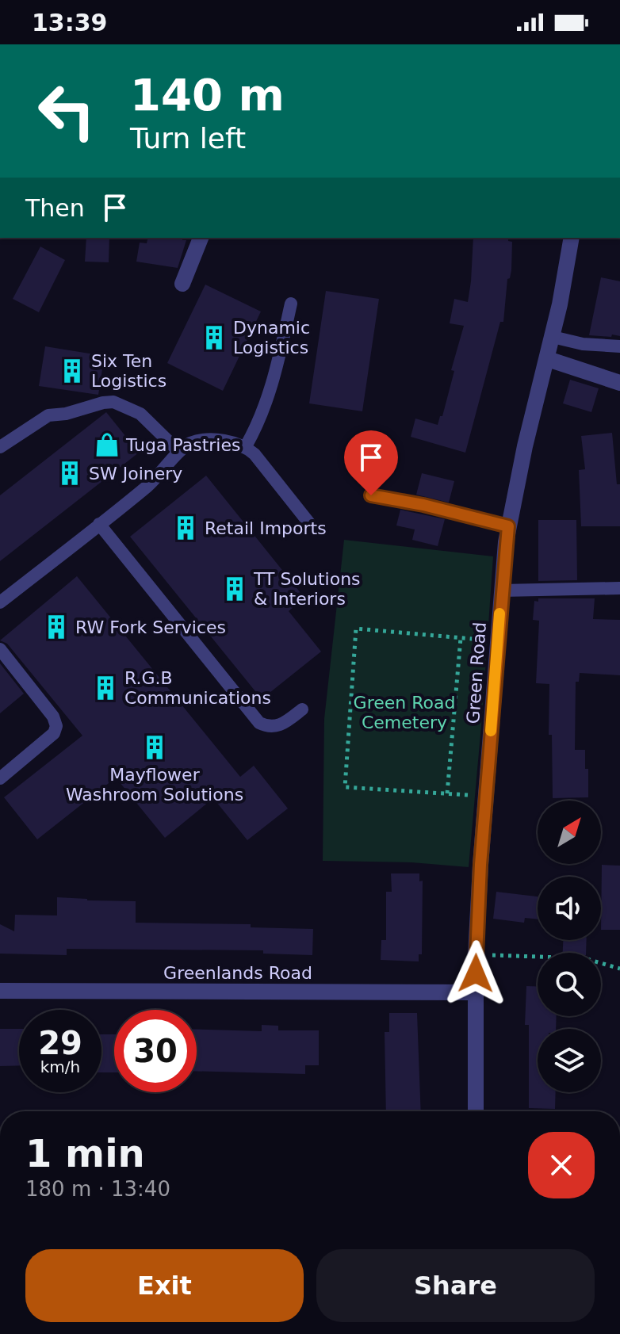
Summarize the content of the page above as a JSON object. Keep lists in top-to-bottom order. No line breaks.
{"streets":{"street":["Green Road","Greenlands Road"]},"crossings":[["Green Road","Greenlands Road"]],"parks":["Green Road Cemetery"],"places":{"building":["Dynamic Logistics","Six Ten Logistics","SW Joinery","Retail Imports","TT Solutions & Interiors","RW Fork Services","R.G.B Communications","Mayflower Washroom Solutions"],"shop":["Tuga Pastries"]},"north":"top right","page":{"status":"13:39","turn":["140 m","Turn left"],"then":"Then","speed":"29 km/h","limit":"30","heading":["1 min","180 m · 13:40"],"buttons":["Exit","Share"]}}
